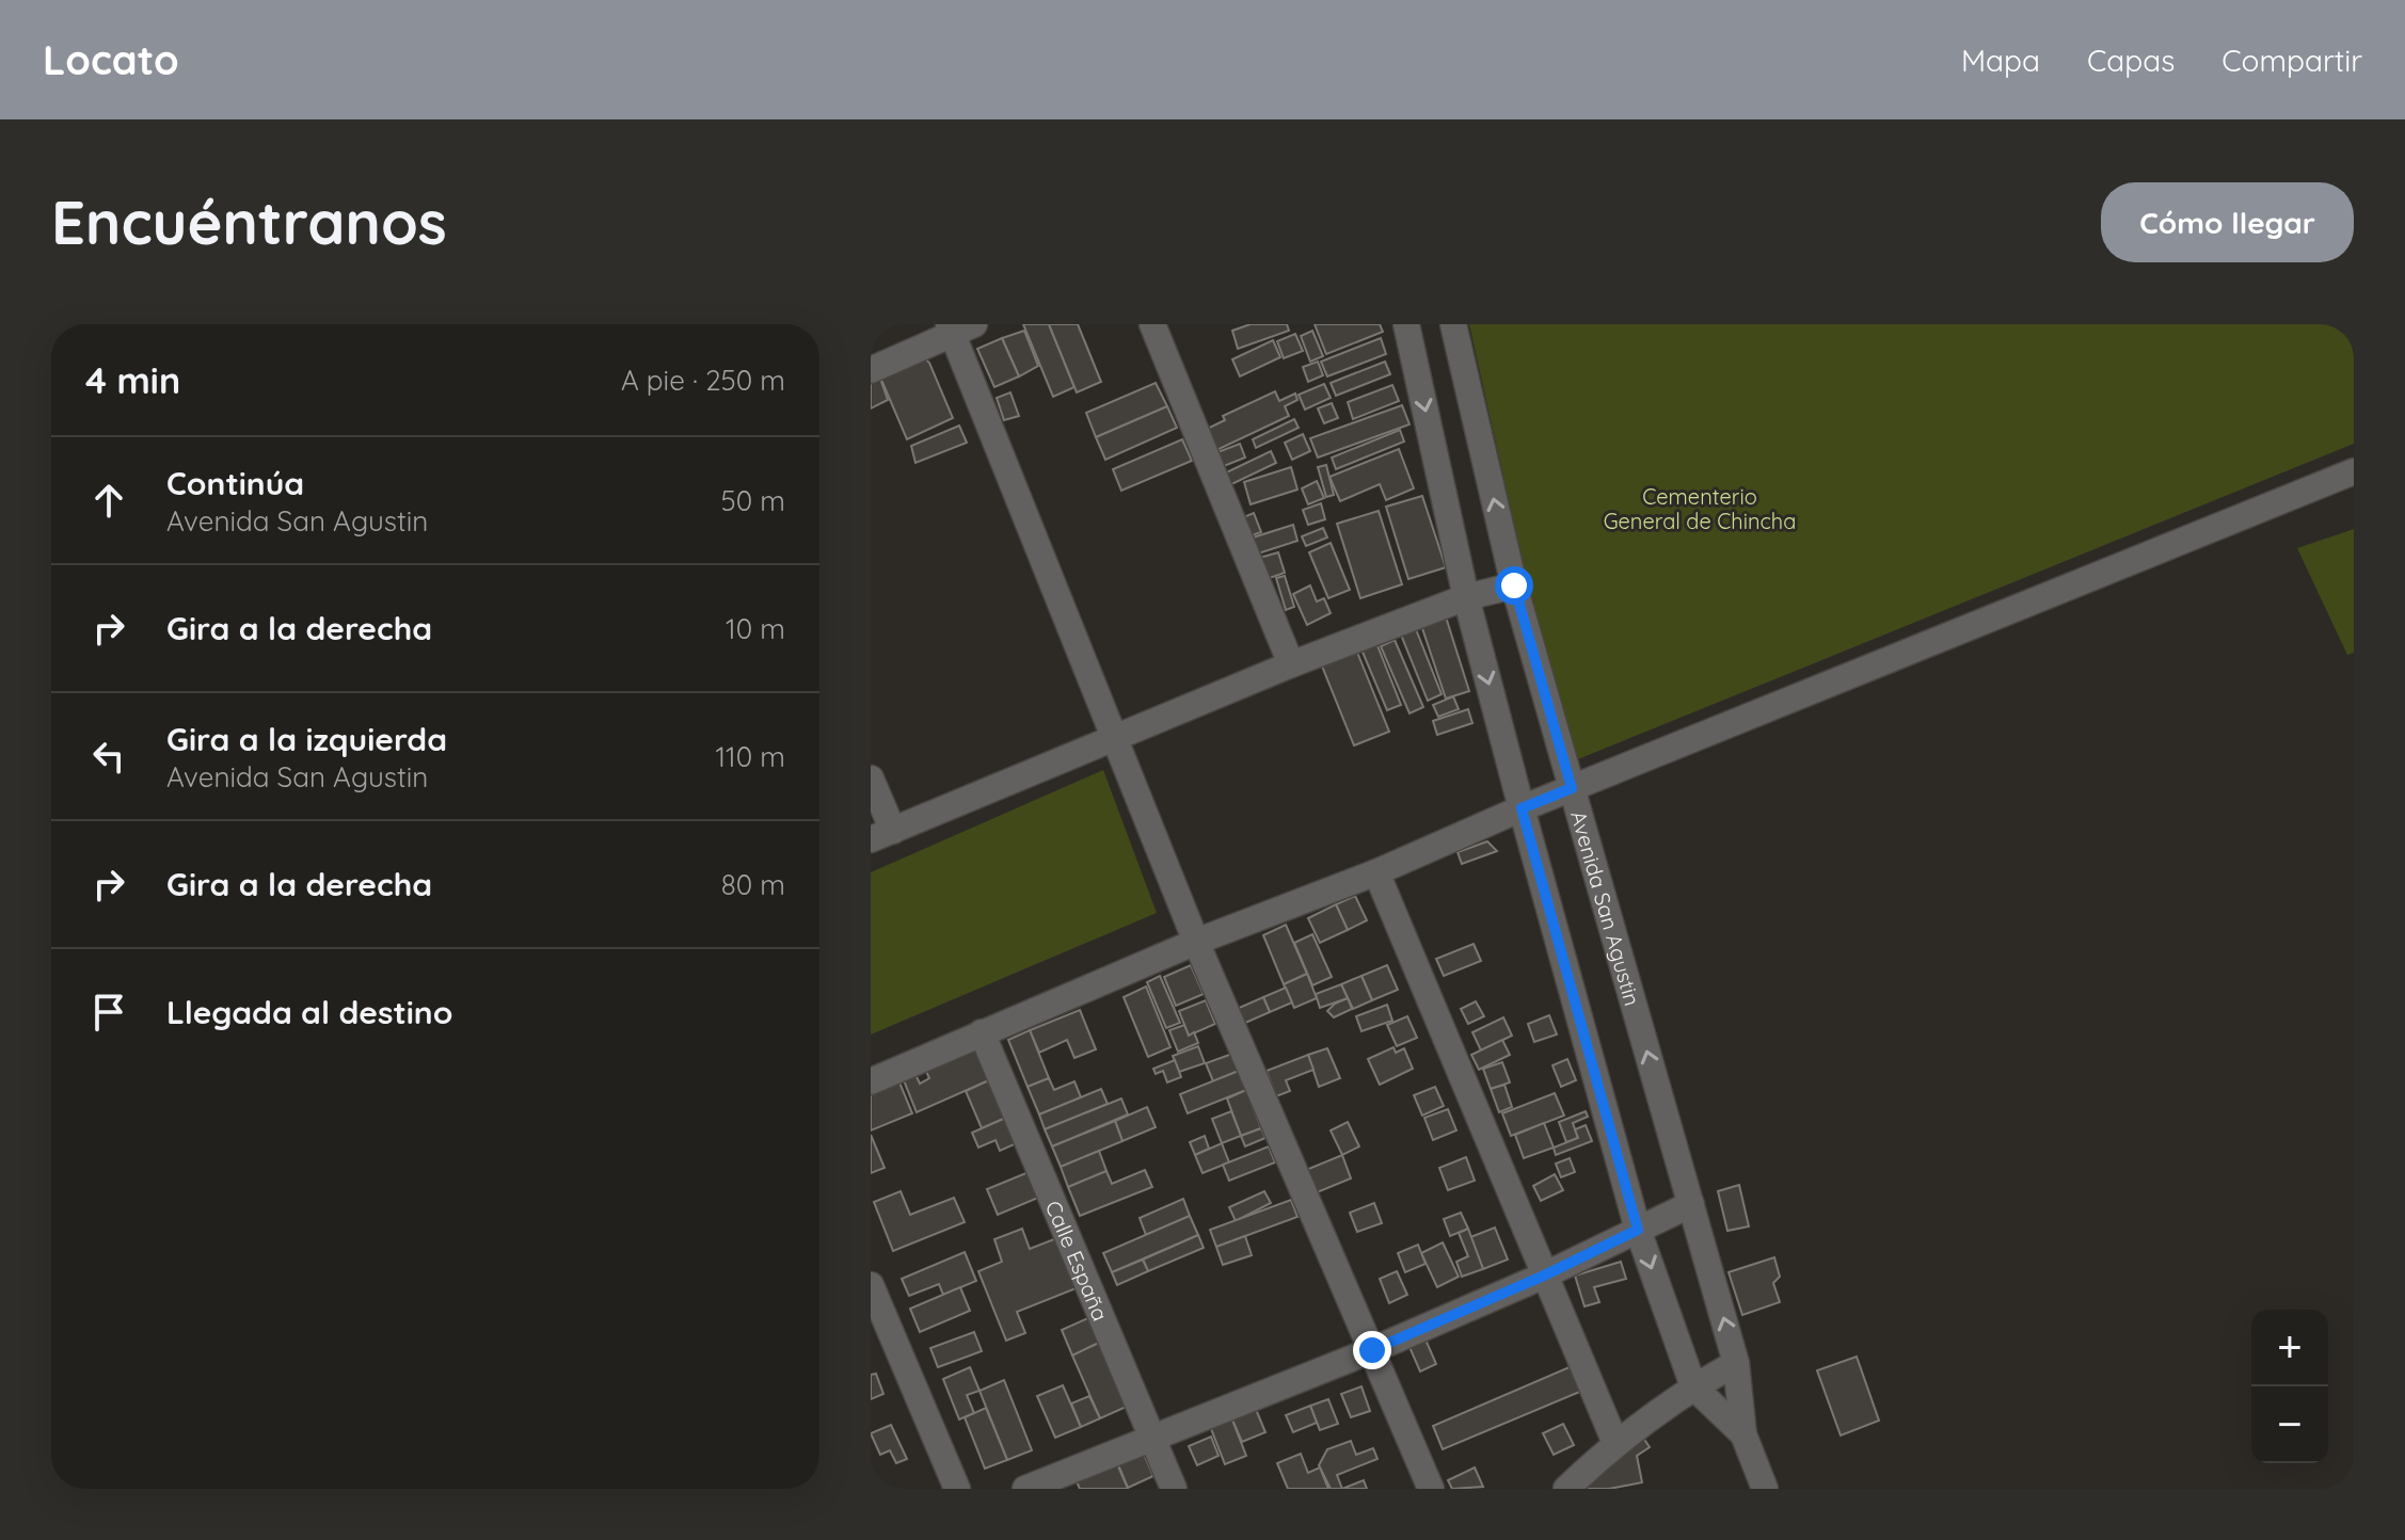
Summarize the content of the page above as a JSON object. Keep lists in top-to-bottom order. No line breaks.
{"streets":{"street":["Avenida San Agustin","Calle España"]},"parks":["Cementerio General de Chincha"],"page":{"header":"Locato","nav":["Mapa","Capas","Compartir"],"buttons":"Cómo llegar","title":"Encuéntranos","heading":["4 min","A pie · 250 m"],"list":[["Continúa","Avenida San Agustin","50 m"],["Gira a la derecha","10 m"],["Gira a la izquierda","Avenida San Agustin","110 m"],["Gira a la derecha","80 m"],"Llegada al destino"],"map_buttons":["+","−"]}}
